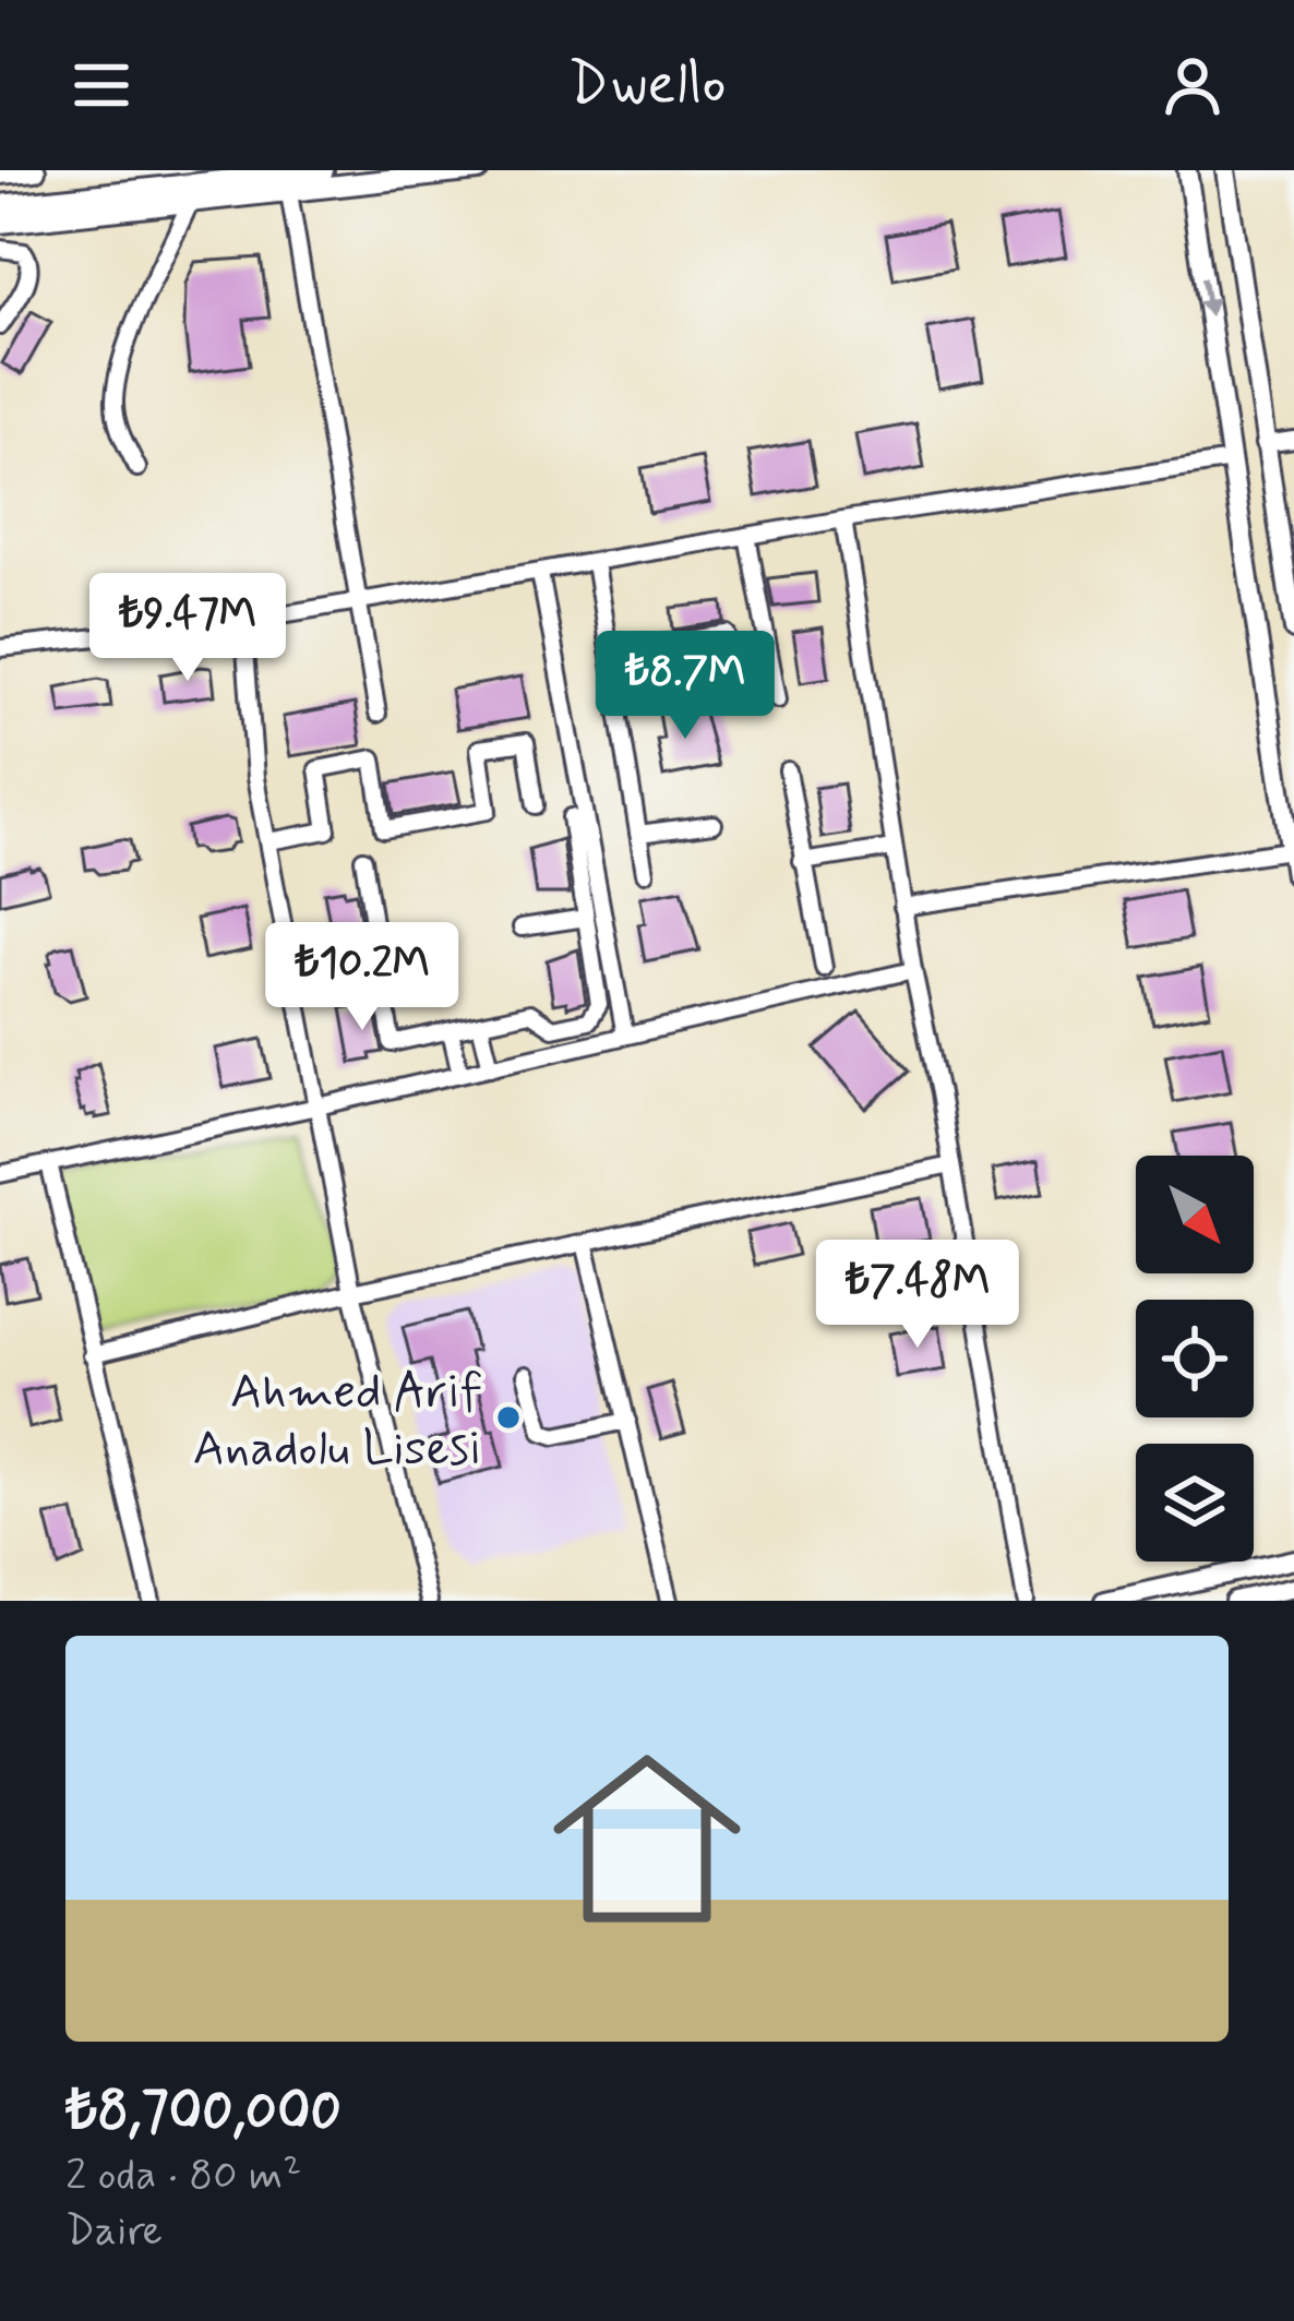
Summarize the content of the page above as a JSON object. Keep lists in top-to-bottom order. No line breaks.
{"places":["Ahmed Arif Anadolu Lisesi"],"north":"bottom right","page":{"header":"Dwello","price":["₺9.47M","₺8.7M","₺10.2M","₺7.48M"],"list":[{"name":"₺8,700,000","note":"2 oda · 80 m² · Daire"}]}}
